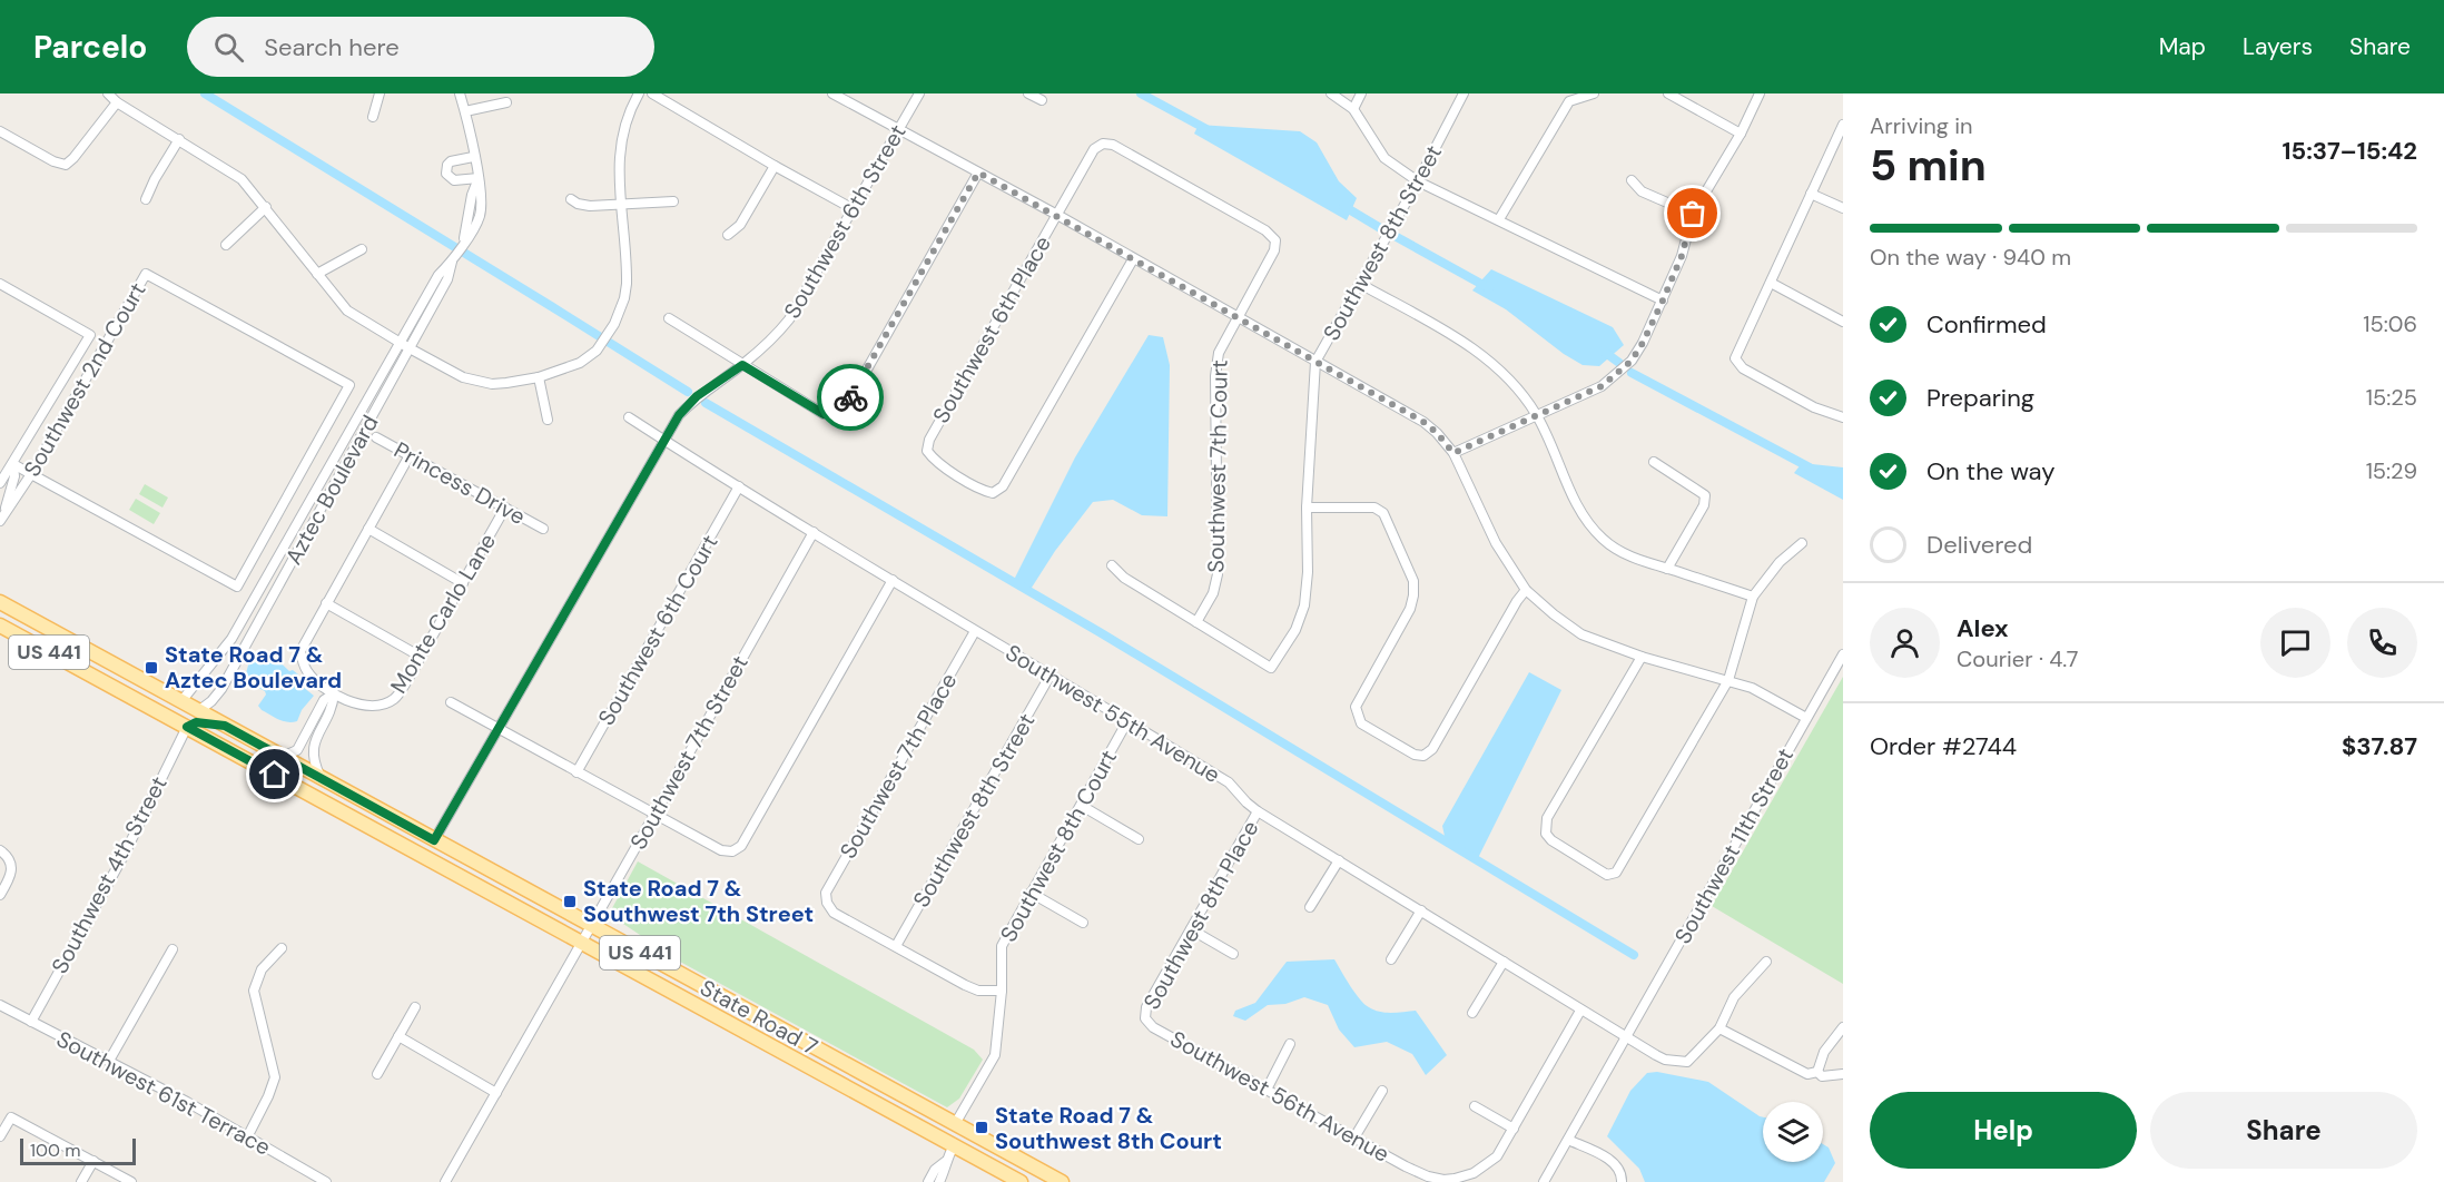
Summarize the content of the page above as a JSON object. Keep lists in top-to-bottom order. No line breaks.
{"streets":{"main road":["US 441","State Road 7"],"street":["Southwest 6th Street","Southwest 8th Street","Southwest 6th Place","Southwest 2nd Court","Southwest 7th Court","Princess Drive","Aztec Boulevard","Monte Carlo Lane","Southwest 6th Court","Southwest 55th Avenue","Southwest 7th Street","Southwest 7th Place","Southwest 8th Court","Southwest 11th Street","Southwest 4th Street","Southwest 8th Place","Southwest 61st Terrace","Southwest 56th Avenue"]},"crossings":[["Southwest 6th Street","Southwest 55th Avenue"],["Southwest 6th Street","State Road 7"],["Southwest 8th Street","Southwest 7th Court"],["Southwest 8th Street","Southwest 55th Avenue"],["Southwest 8th Street","Southwest 7th Place"],["Southwest 6th Place","Southwest 7th Court"],["Princess Drive","Monte Carlo Lane"],["Aztec Boulevard","State Road 7"],["Southwest 6th Court","Southwest 55th Avenue"],["Southwest 55th Avenue","Southwest 7th Street"],["Southwest 55th Avenue","Southwest 7th Place"],["Southwest 55th Avenue","Southwest 8th Court"],["Southwest 55th Avenue","Southwest 11th Street"],["Southwest 55th Avenue","Southwest 8th Place"],["Southwest 7th Street","State Road 7"],["Southwest 8th Court","State Road 7"],["Southwest 4th Street","State Road 7"],["Southwest 4th Street","Southwest 61st Terrace"],["Southwest 8th Place","Southwest 56th Avenue"]],"places":{"transit":["State Road 7 & Aztec Boulevard","State Road 7 & Southwest 7th Street","State Road 7 & Southwest 8th Court"]},"scale_bar":"100 m","page":{"header":"Parcelo","search":"Search here","nav":["Map","Layers","Share"],"heading":["5 min","Arriving in","15:37–15:42"],"panel":["Alex","Courier · 4.7","Order #2744","$37.87"],"bar":"On the way · 940 m","list":[["Confirmed","15:06"],["Preparing","15:25"],["On the way","15:29"],"Delivered"],"buttons":["Help","Share"],"scale":"100 m"}}
